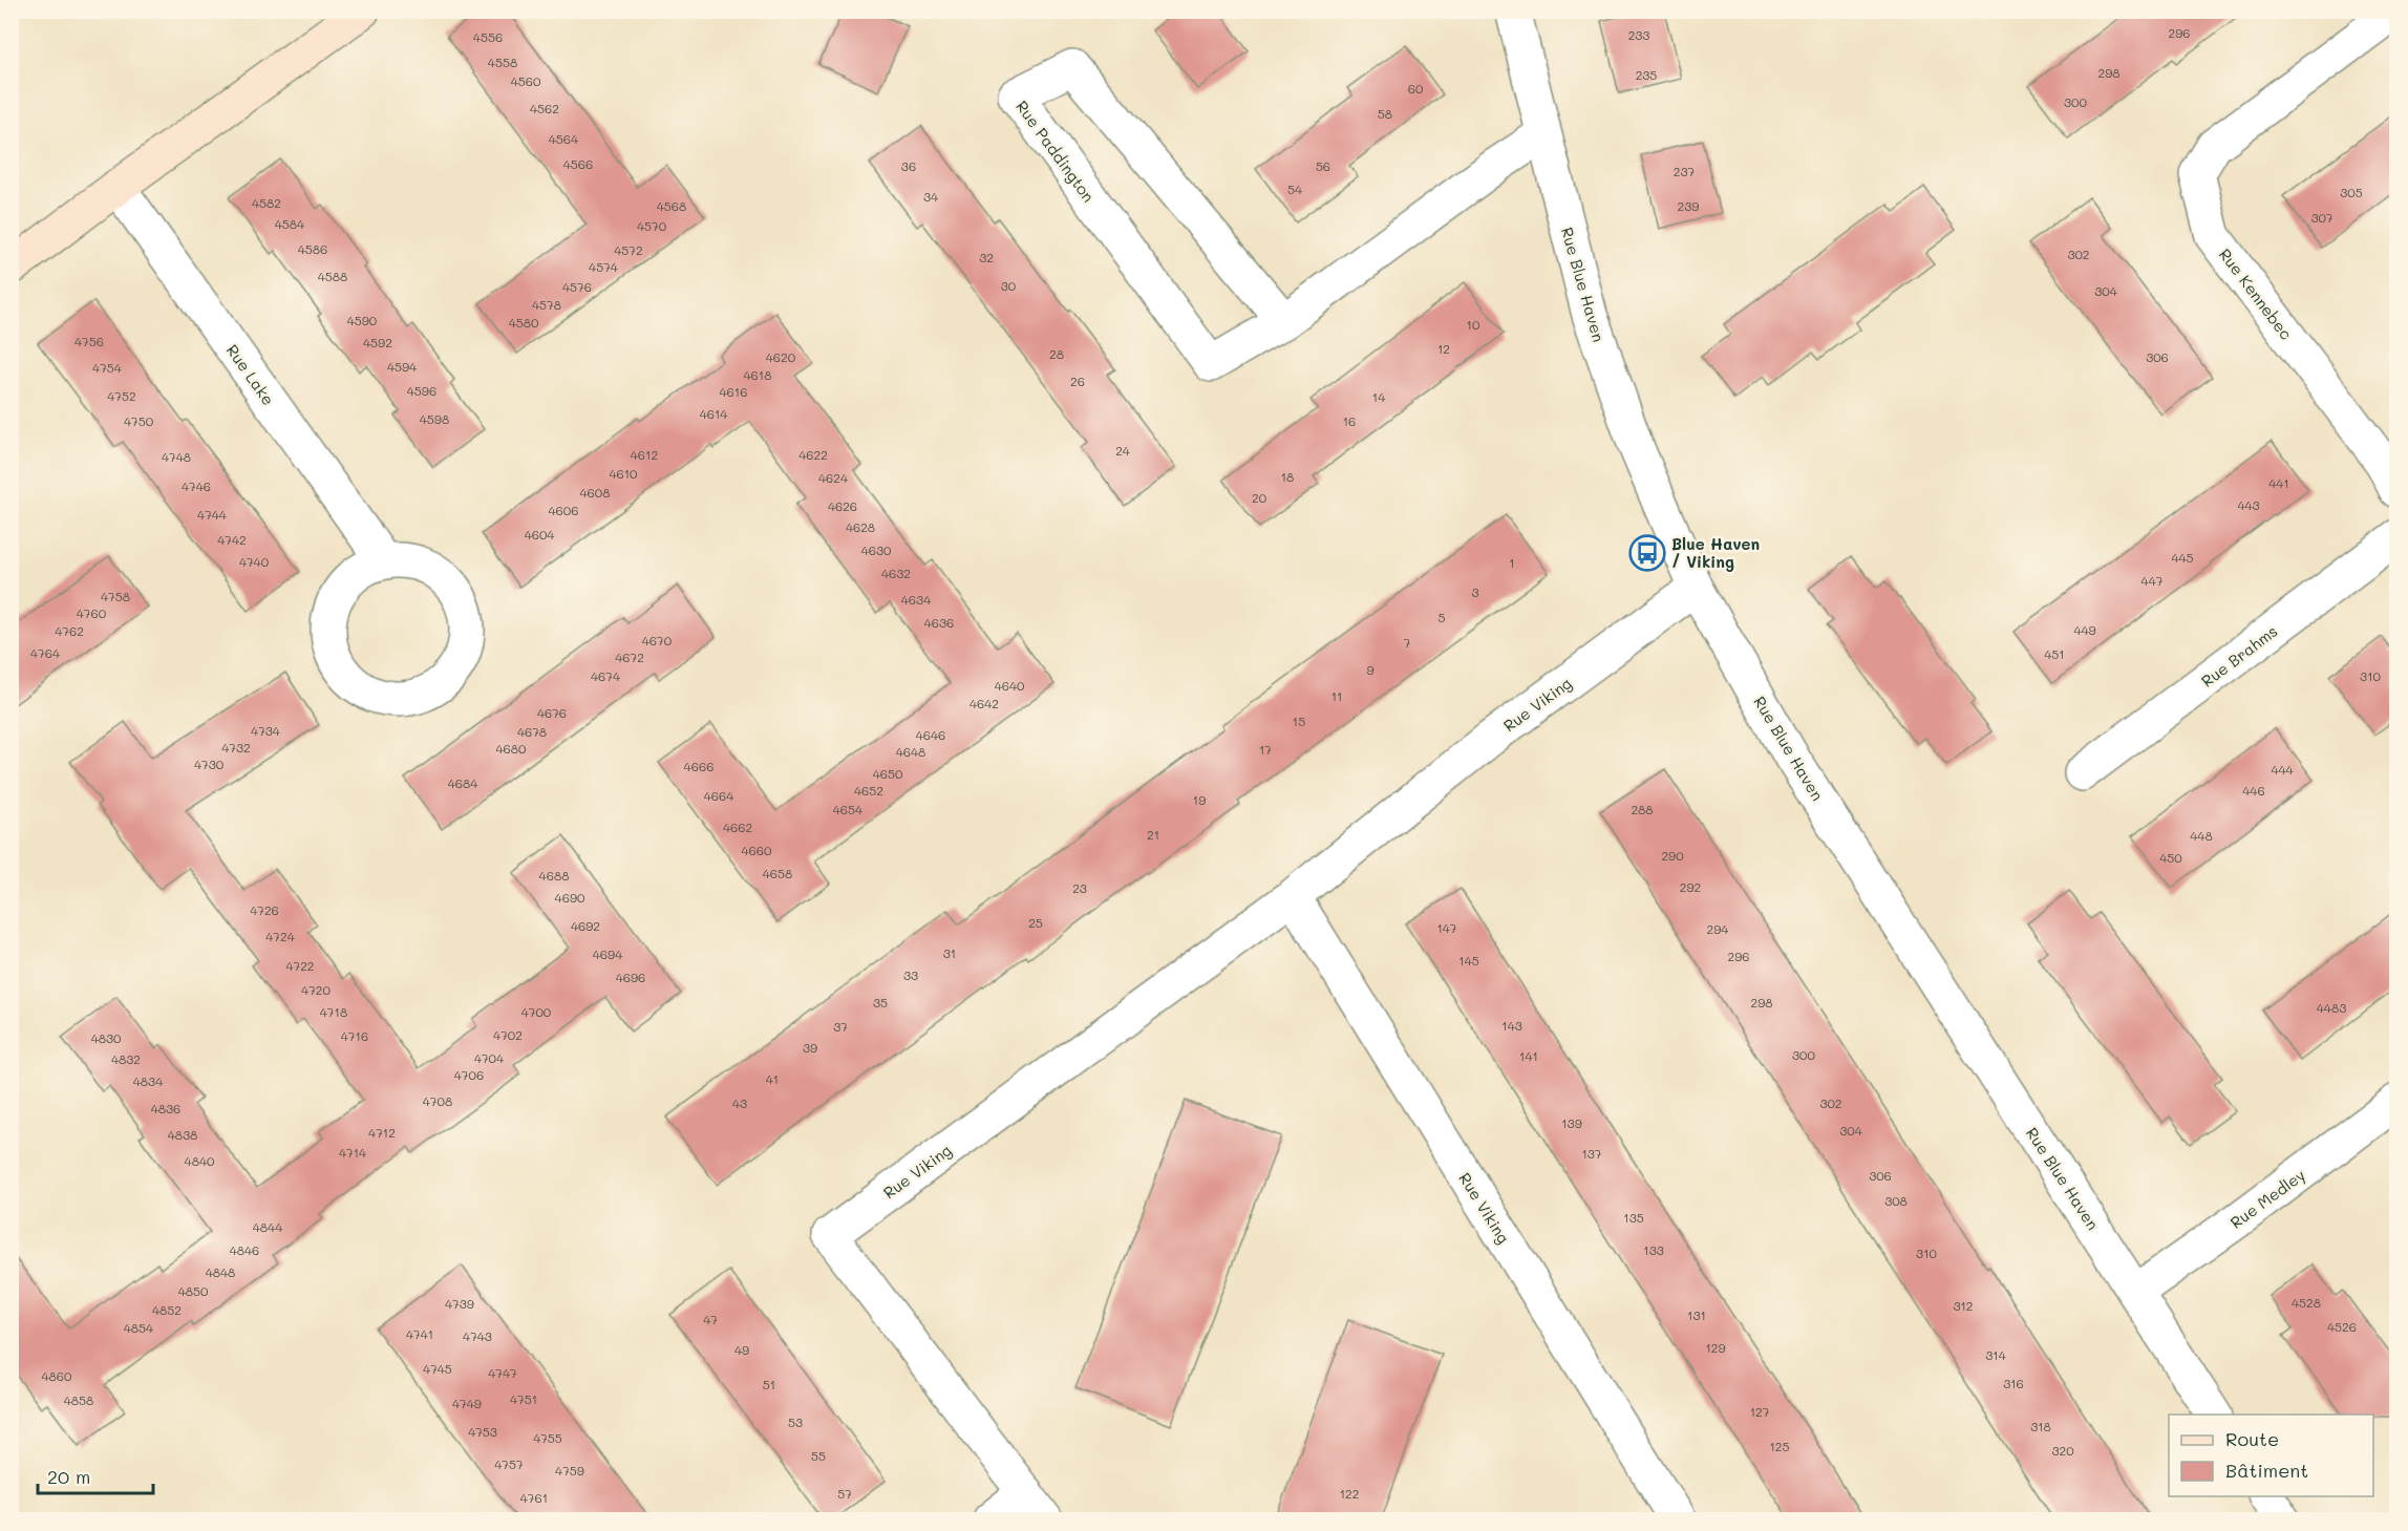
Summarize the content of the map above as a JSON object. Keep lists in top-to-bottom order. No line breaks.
{"streets":{"street":["Rue Paddington","Rue Blue Haven","Rue Kennebec","Rue Lake","Rue Brahms","Rue Viking","Rue Medley"]},"crossings":[["Rue Paddington","Rue Blue Haven"],["Rue Blue Haven","Rue Viking"],["Rue Blue Haven","Rue Medley"]],"places":{"bus stop":["Blue Haven / Viking"]},"house_numbers":["296","233","4556","4558","298","235","4560","60","300","4562","58","4564","4566","36","56","237","54","305","34","4582","4568","239","307","4584","4570","4586","4572","302","32","4574","4588","30","4576","304","4578","4590","4580","10","4756","4592","12","28","4620","306","4594","4754","4618","26","4596","4616","4752","14","4614","4598","4750","16","24","4612","4622","4748","4610","18","4624","441","4746","4608","20","443","4626","4606","4744","4628","4604","4742","4630","445","4740","1","4632","447","3","4758","4634","4760","5","4636","449","4762","4670","7","4764","451","4672","9","4674","310","4640","11","4642","4676","15","4734","4678","4646","4732","4680","17","4648","4730","4666","444","4650","4684","4652","446","4664","19","4654","288","4662","21","448","4660","290","450","4658","4688","292","23","4690","4726","25","4692","147","294","4724","31","4694","296","145","4722","33","4696","4720","35","298","4483","4718","4700","143","37","4702","4716","4830","39","300","141","4704","4832","4706","41","4834","4708","43","302","4836","139","304","4712","4838","4714","137","4840","306","308","135","4844","4846","133","310","4848","4850","4528","4739","312","4852","131","47","4526","4854","4741","4743","129","49","314","4745","4747","4860","316","51","4751","4858","4749","127","53","318","4753","4755","125","320","55","4757","4759","57","122","4761"],"legend":["Route","Bâtiment"],"scale_bar":"20 m"}
